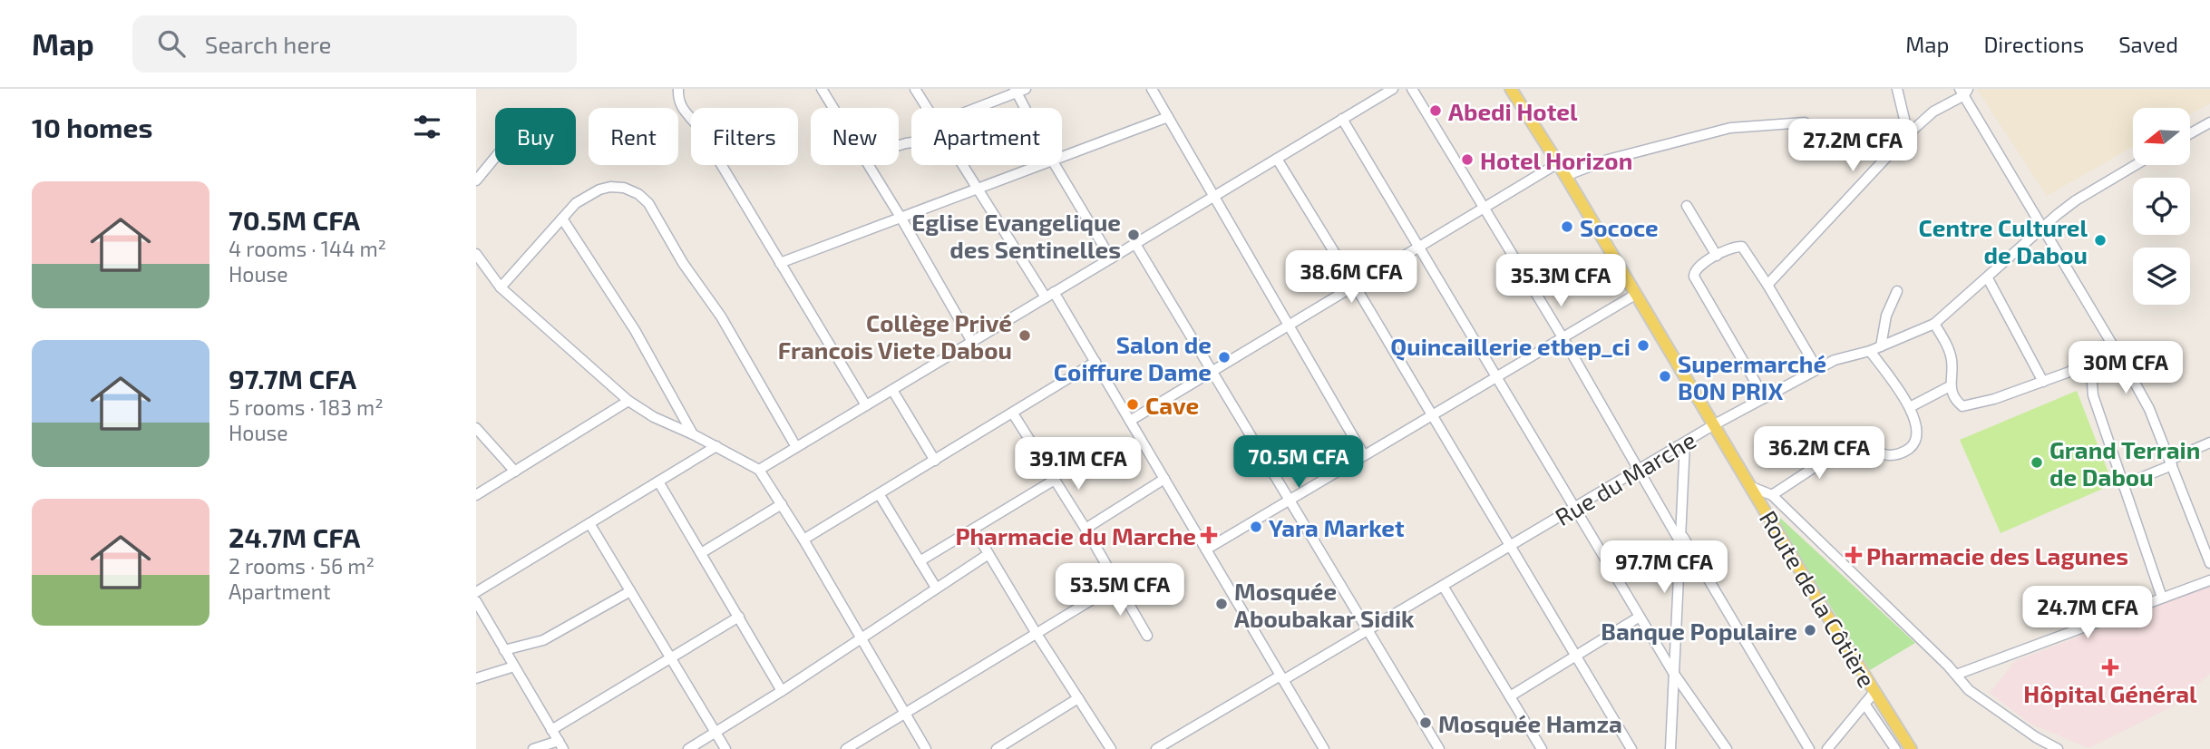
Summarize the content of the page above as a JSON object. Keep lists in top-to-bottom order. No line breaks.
{"streets":{"main road":["Route de la Côtière"],"street":["Rue du Marche"]},"crossings":[["Rue du Marche","Route de la Côtière"]],"places":{"other":["Abedi Hotel","Hotel Horizon","Sococe","Eglise Evangelique des Sentinelles","Centre Culturel de Dabou","Collège Privé Francois Viete Dabou","Quincaillerie etbep_ci","Salon de Coiffure Dame","Supermarché BON PRIX","Cave","Grand Terrain de Dabou","Yara Market","Mosquée Aboubakar Sidik","Banque Populaire","Mosquée Hamza"],"health":["Pharmacie du Marche","Pharmacie des Lagunes","Hôpital Général"]},"north":"left","page":{"header":"Map","search":"Search here","nav":["Map","Directions","Saved"],"heading":"10 homes","chip":["Buy","Rent","Filters","New","Apartment"],"price":["27.2M CFA","38.6M CFA","35.3M CFA","30M CFA","36.2M CFA","70.5M CFA","39.1M CFA","97.7M CFA","53.5M CFA","24.7M CFA"],"list":[{"name":"70.5M CFA","note":"4 rooms · 144 m² · House"},{"name":"97.7M CFA","note":"5 rooms · 183 m² · House"},{"name":"24.7M CFA","note":"2 rooms · 56 m² · Apartment"}]}}
